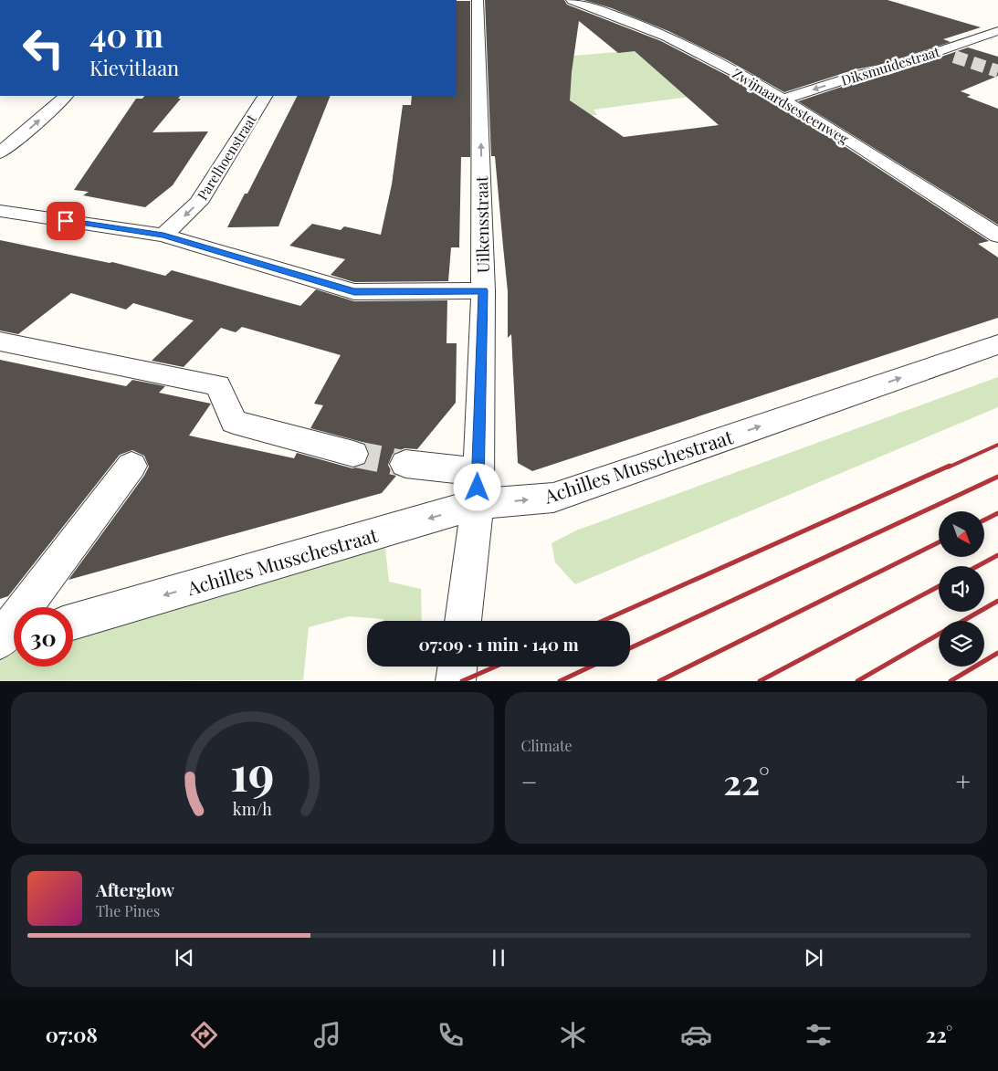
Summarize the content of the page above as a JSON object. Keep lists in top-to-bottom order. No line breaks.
{"streets":{"street":["Diksmuidestraat","Zwijnaardsesteenweg","Parelhoenstraat","Uilkensstraat","Achilles Musschestraat"]},"crossings":[["Diksmuidestraat","Zwijnaardsesteenweg"],["Uilkensstraat","Achilles Musschestraat"]],"one_way":["Diksmuidestraat","Parelhoenstraat","Uilkensstraat"],"north":"bottom right","page":{"turn":["40 m","Kievitlaan"],"limit":"30","trip":"07:09 · 1 min · 140 m","tile":"Climate","heat":["−","22°","+"],"song":["Afterglow","The Pines"],"tabs":["07:08","22°"],"gauge":["19","km/h"]}}
